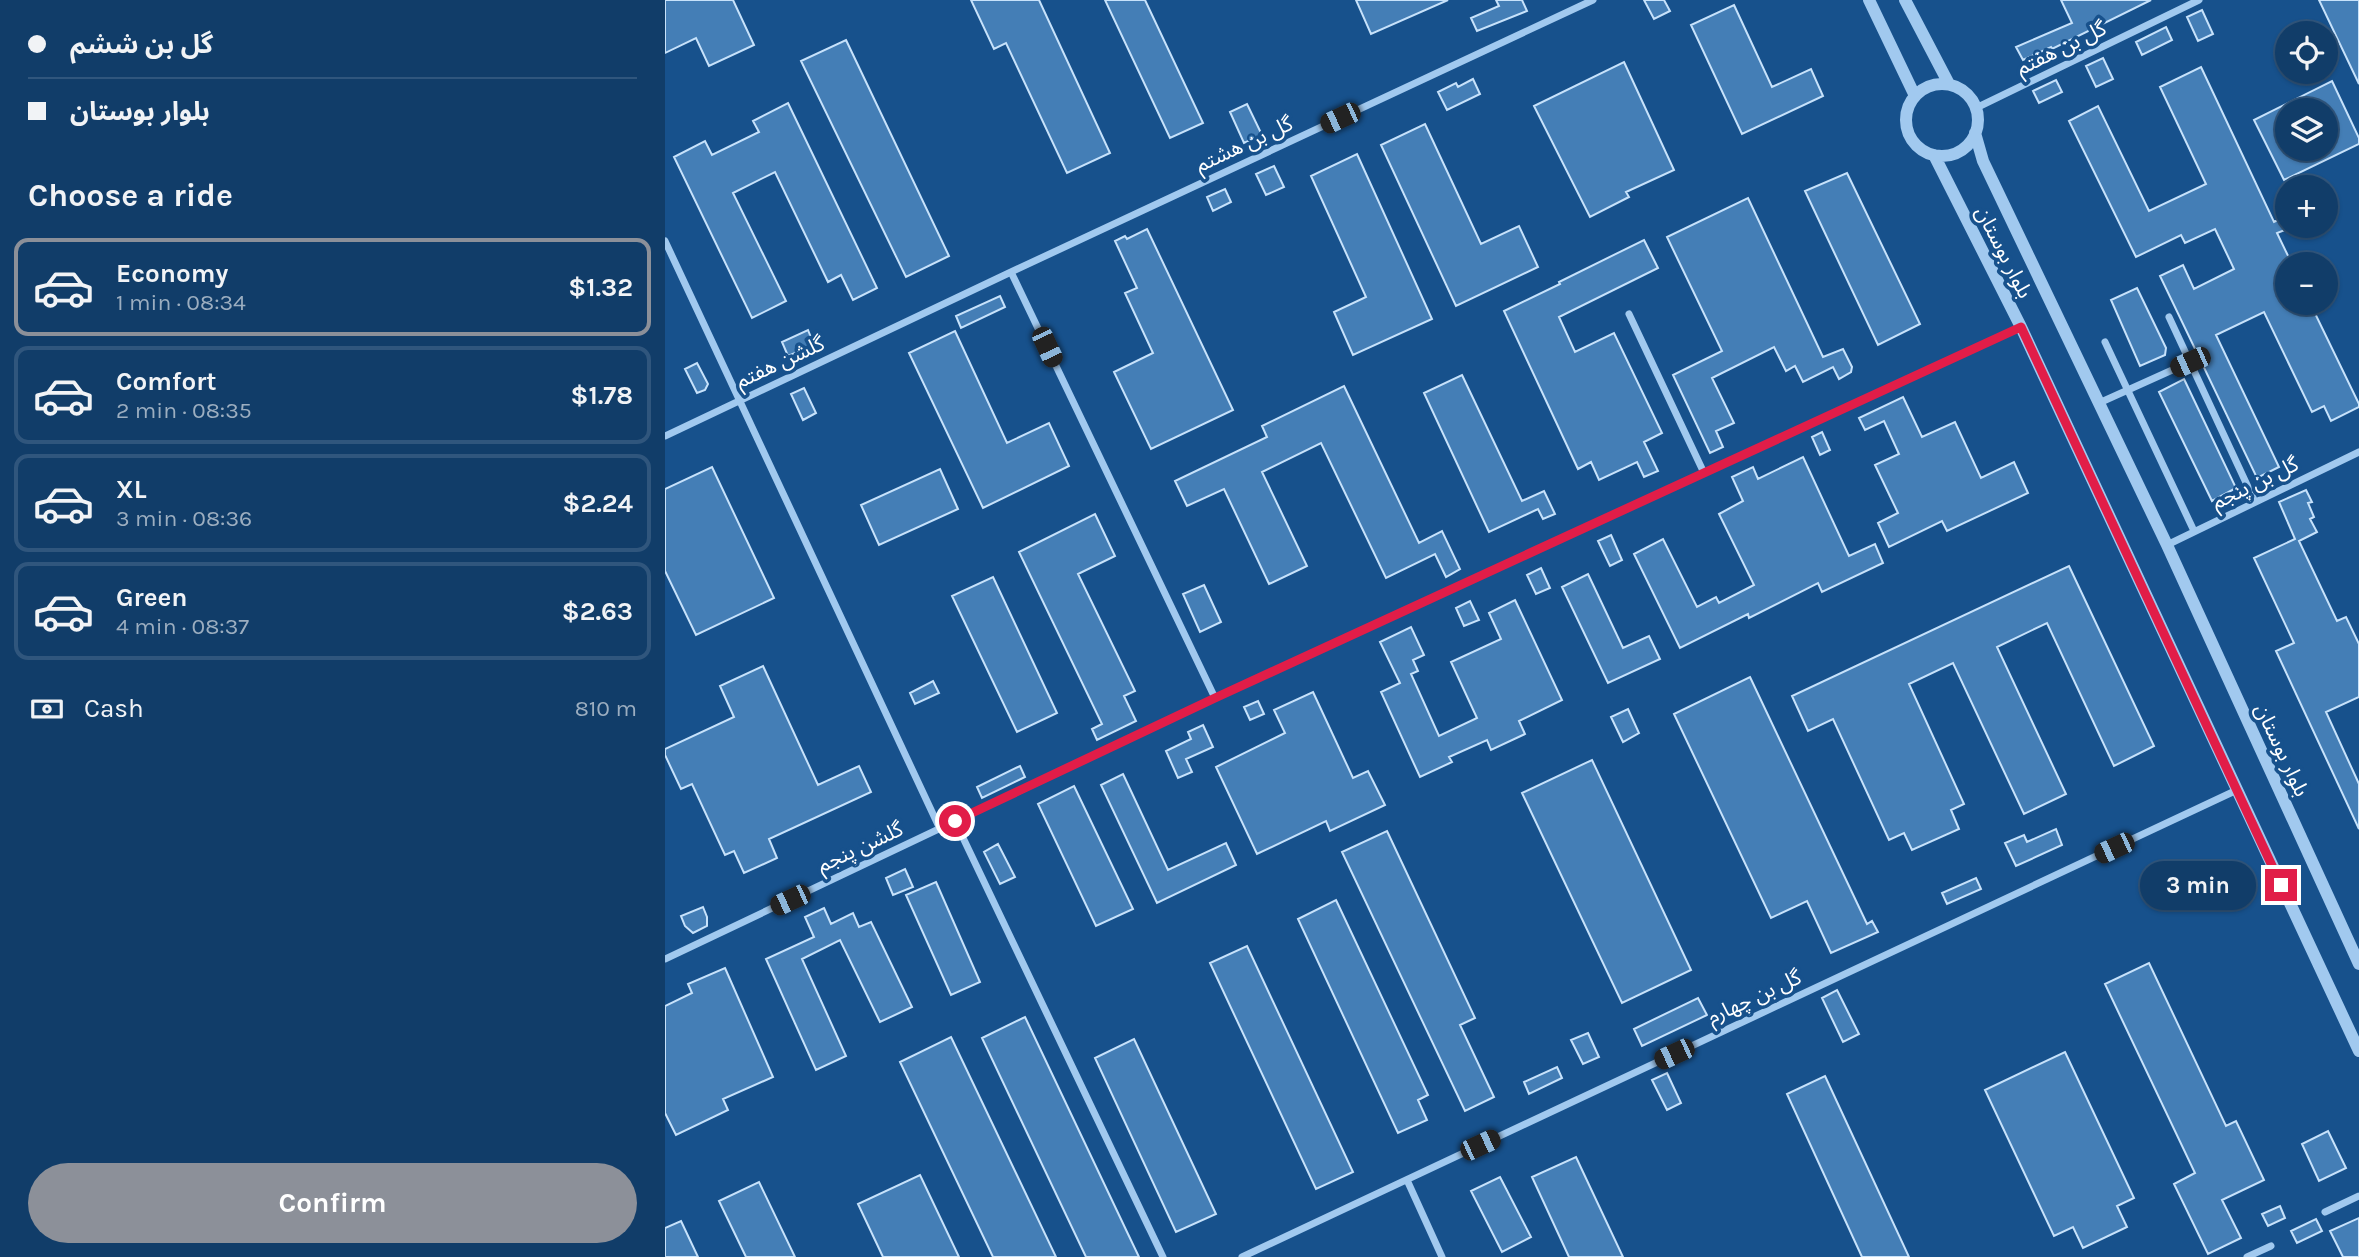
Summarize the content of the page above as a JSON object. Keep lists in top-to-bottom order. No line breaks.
{"streets":{"street":["گل بن هفتم","گل بن هشتم","بلوار بوستان","گلشن هفتم","گل بن پنجم","گلشن پنجم","گل بن چهارم"]},"crossings":[["گل بن هفتم","بلوار بوستان"],["گل بن هشتم","گلشن هفتم"],["بلوار بوستان","گل بن پنجم"],["بلوار بوستان","گلشن پنجم"],["بلوار بوستان","گل بن چهارم"]],"page":{"banner":["گل بن ششم","بلوار بوستان"],"map_buttons":["+","−"],"heading":"Choose a ride","list":[{"name":"Economy","note":"1 min · 08:34","value":"$1.32"},{"name":"Comfort","note":"2 min · 08:35","value":"$1.78"},{"name":"XL","note":"3 min · 08:36","value":"$2.24"},{"name":"Green","note":"4 min · 08:37","value":"$2.63"}],"pay":["Cash","810 m"],"bubble":"3 min","buttons":"Confirm"}}
